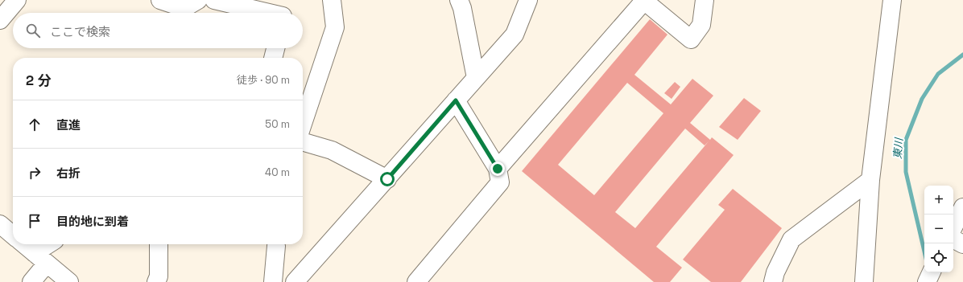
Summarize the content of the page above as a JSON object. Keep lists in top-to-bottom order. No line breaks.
{"water":["東川"],"page":{"search":"ここで検索","heading":["2 分","徒歩 · 90 m"],"list":[["直進","50 m"],["右折","40 m"],"目的地に到着"],"map_buttons":["+","−"]}}
